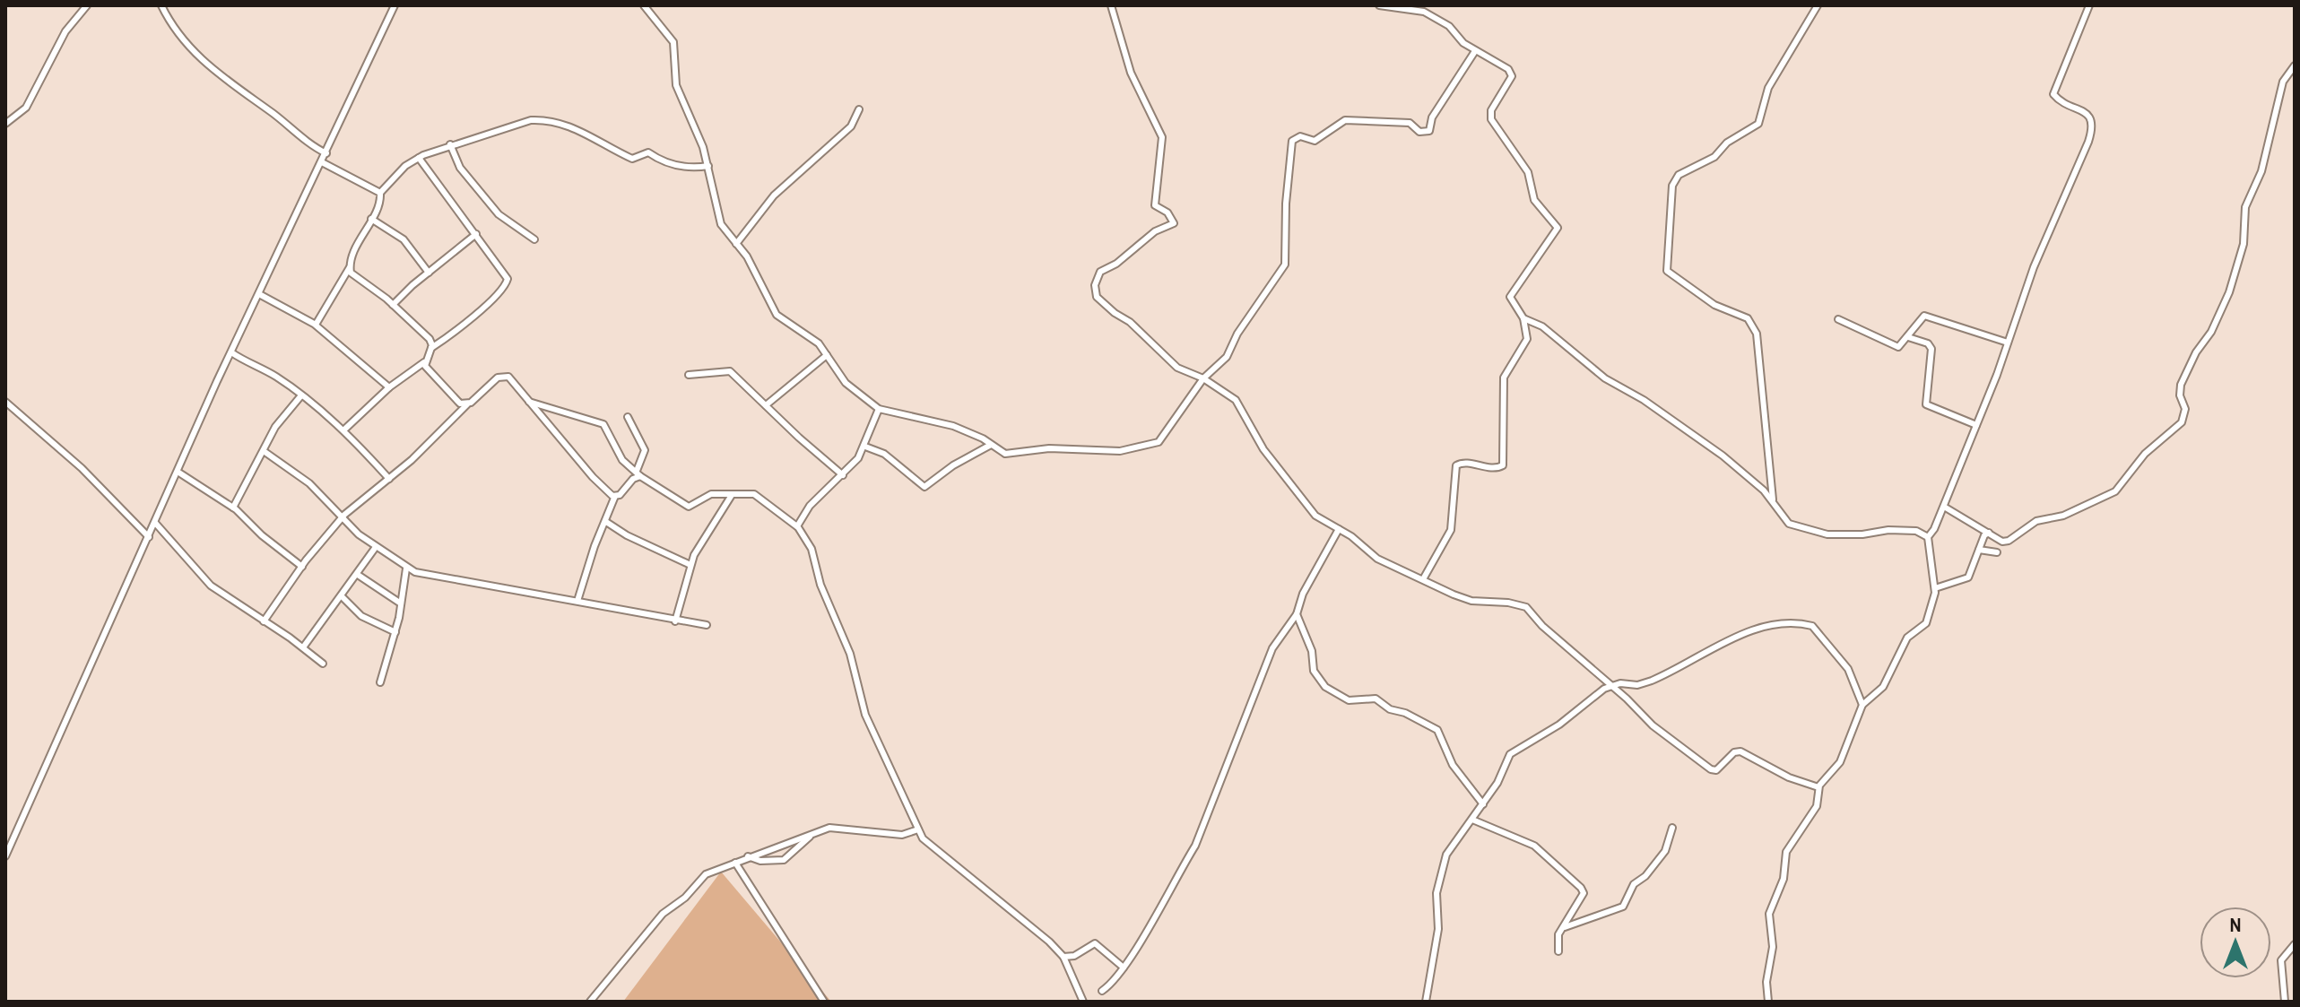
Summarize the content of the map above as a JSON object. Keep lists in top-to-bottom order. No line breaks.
{"north":"top"}
